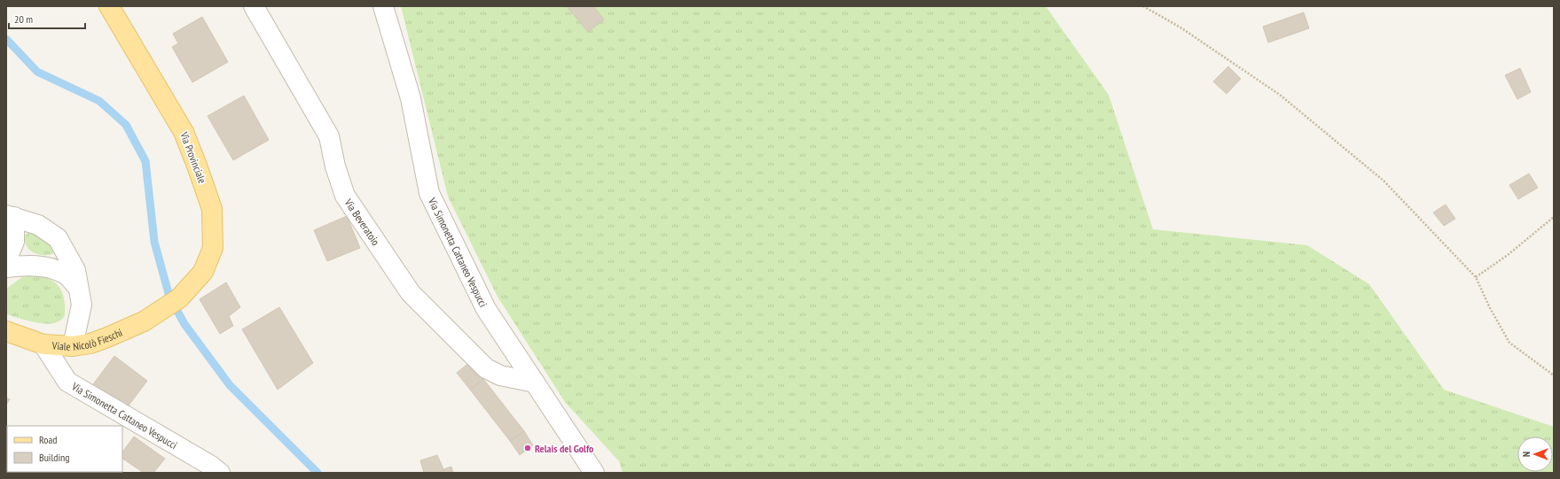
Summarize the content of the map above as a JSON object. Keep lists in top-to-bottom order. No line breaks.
{"streets":{"main road":["Via Provinciale","Viale Nicolò Fieschi"],"street":["Via Beveratoio","Via Simonetta Cattaneo Vespucci"]},"crossings":[["Via Provinciale","Viale Nicolò Fieschi"],["Via Beveratoio","Via Simonetta Cattaneo Vespucci"],["Via Simonetta Cattaneo Vespucci","Viale Nicolò Fieschi"]],"places":["Relais del Golfo"],"legend":["Road","Building"],"scale_bar":"20 m","north":"left"}
